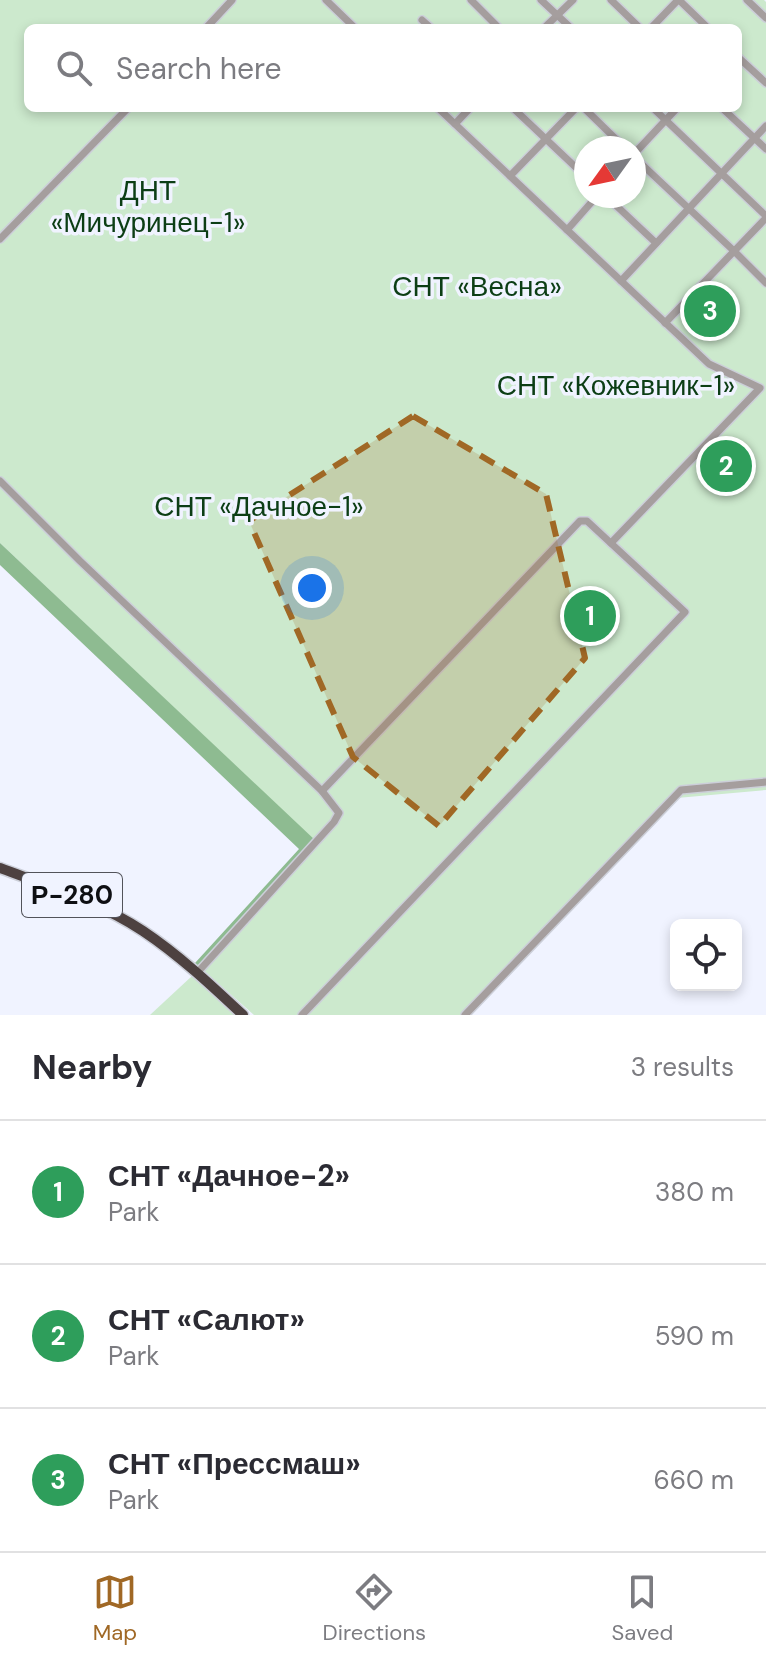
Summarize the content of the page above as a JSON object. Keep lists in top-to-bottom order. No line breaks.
{"streets":{"highway":["Р-280"]},"parks":["ДНТ «Мичуринец-1»","СНТ «Весна»","СНТ «Кожевник-1»","СНТ «Дачное-1»"],"north":"bottom left","page":{"search":"Search here","pins":["3","2","1"],"heading":["Nearby","3 results"],"list":[{"mark":"1","name":"СНТ «Дачное-2»","note":"Park","value":"380 m"},{"mark":"2","name":"СНТ «Салют»","note":"Park","value":"590 m"},{"mark":"3","name":"СНТ «Прессмаш»","note":"Park","value":"660 m"}],"nav":["Map","Directions","Saved"]}}
